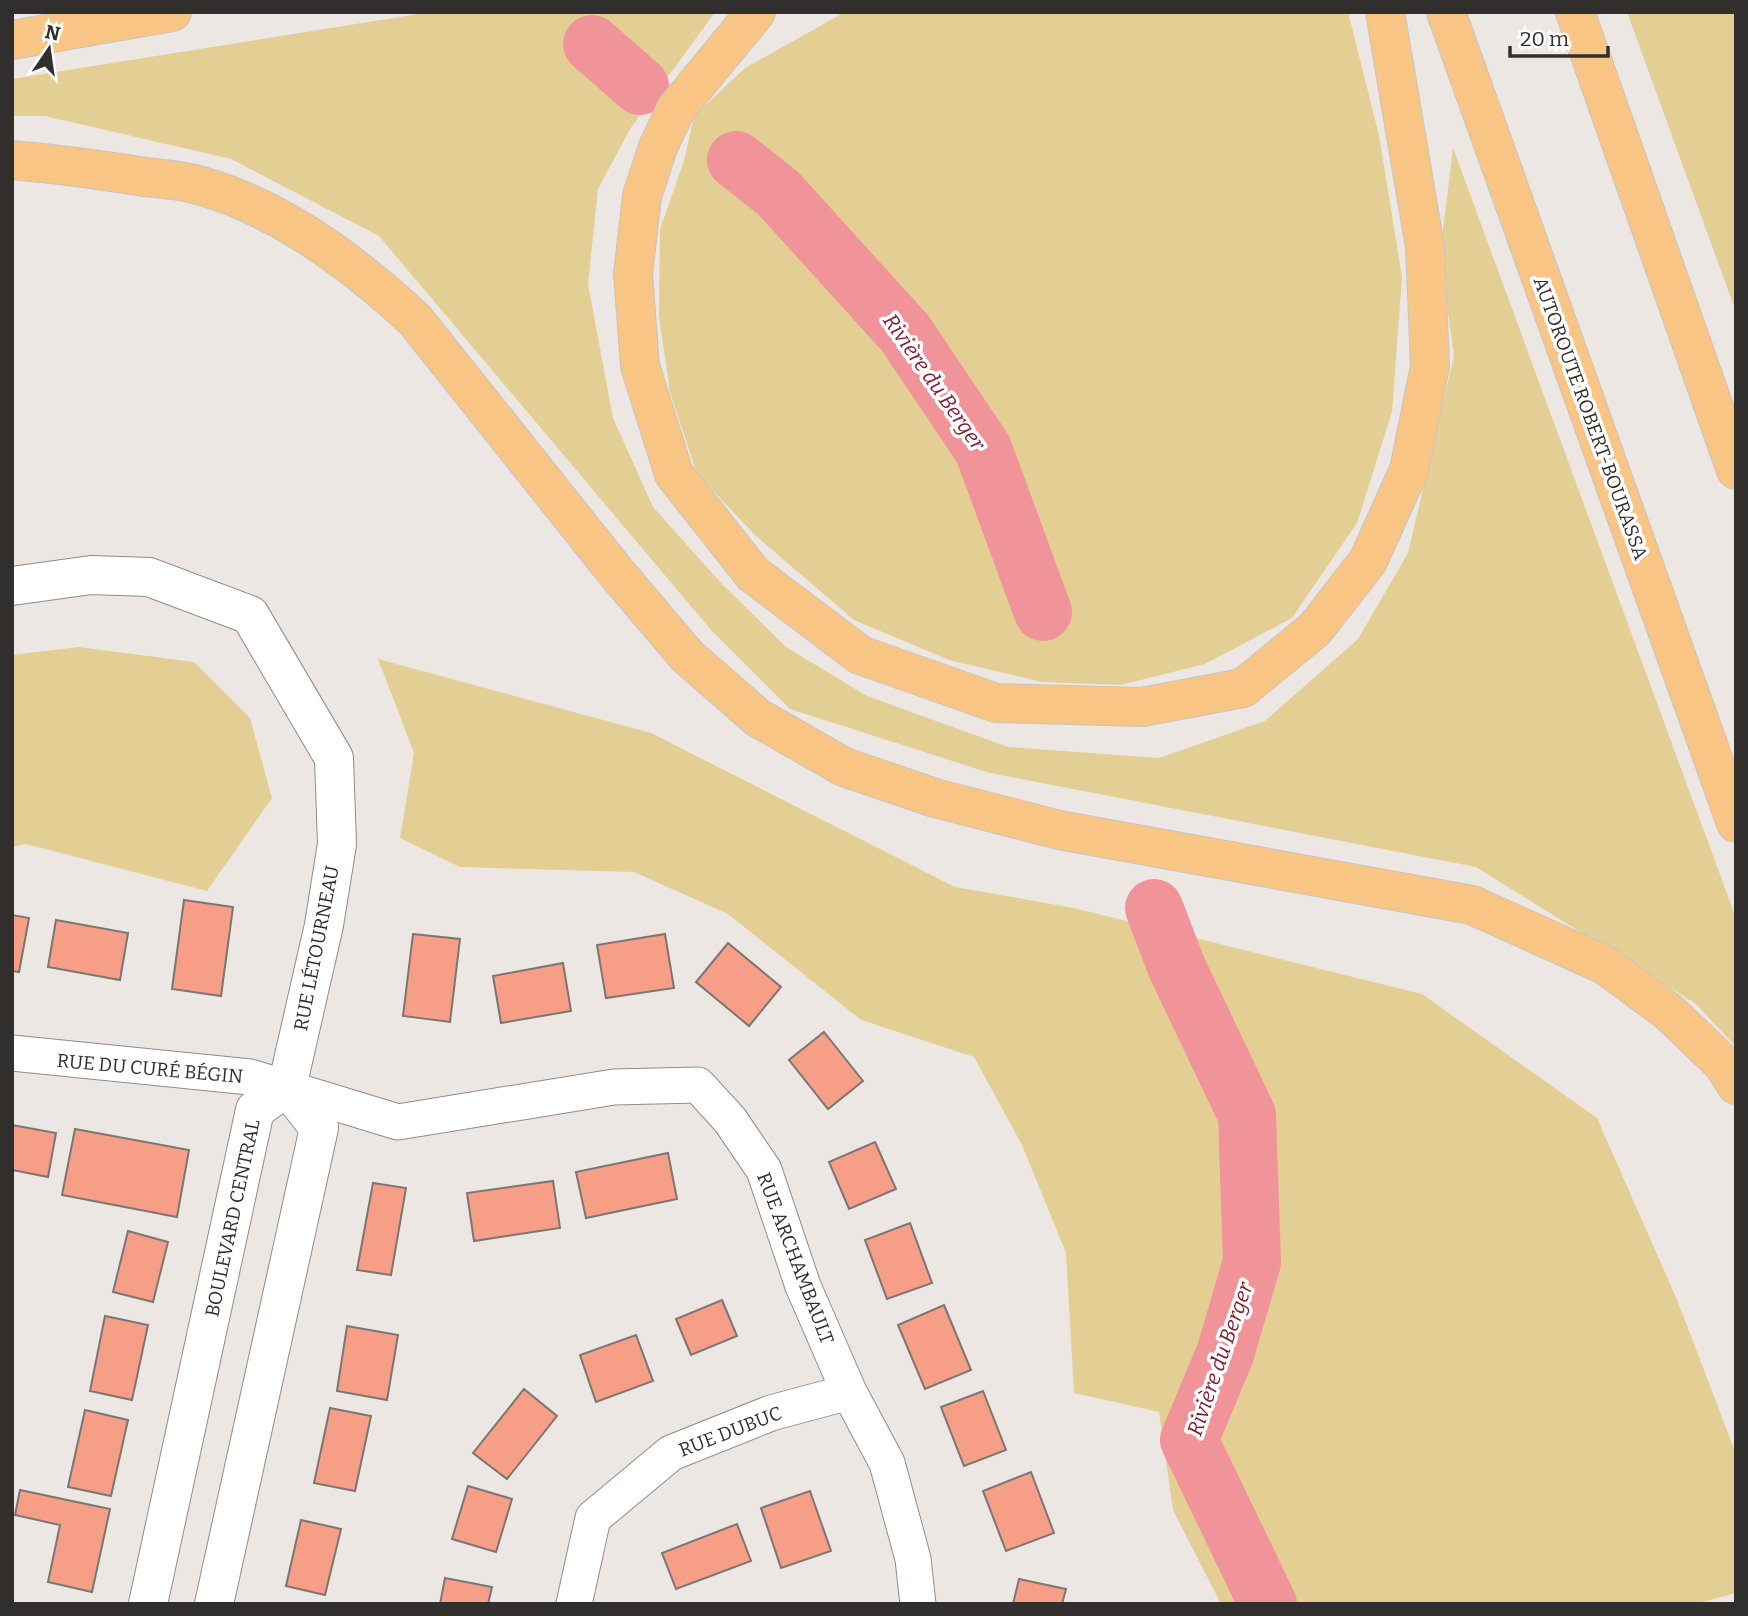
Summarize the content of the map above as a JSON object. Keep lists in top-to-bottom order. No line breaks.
{"streets":{"highway":["AUTOROUTE ROBERT-BOURASSA"],"street":["RUE LÉTOURNEAU","RUE DU CURÉ BÉGIN","BOULEVARD CENTRAL","RUE ARCHAMBAULT","RUE DUBUC"]},"crossings":[["RUE LÉTOURNEAU","RUE DU CURÉ BÉGIN"],["RUE LÉTOURNEAU","BOULEVARD CENTRAL"],["RUE LÉTOURNEAU","RUE ARCHAMBAULT"],["RUE DU CURÉ BÉGIN","BOULEVARD CENTRAL"],["RUE DU CURÉ BÉGIN","RUE ARCHAMBAULT"],["BOULEVARD CENTRAL","RUE ARCHAMBAULT"],["RUE ARCHAMBAULT","RUE DUBUC"]],"water":["Rivière du Berger"],"scale_bar":"20 m","north":"top"}
